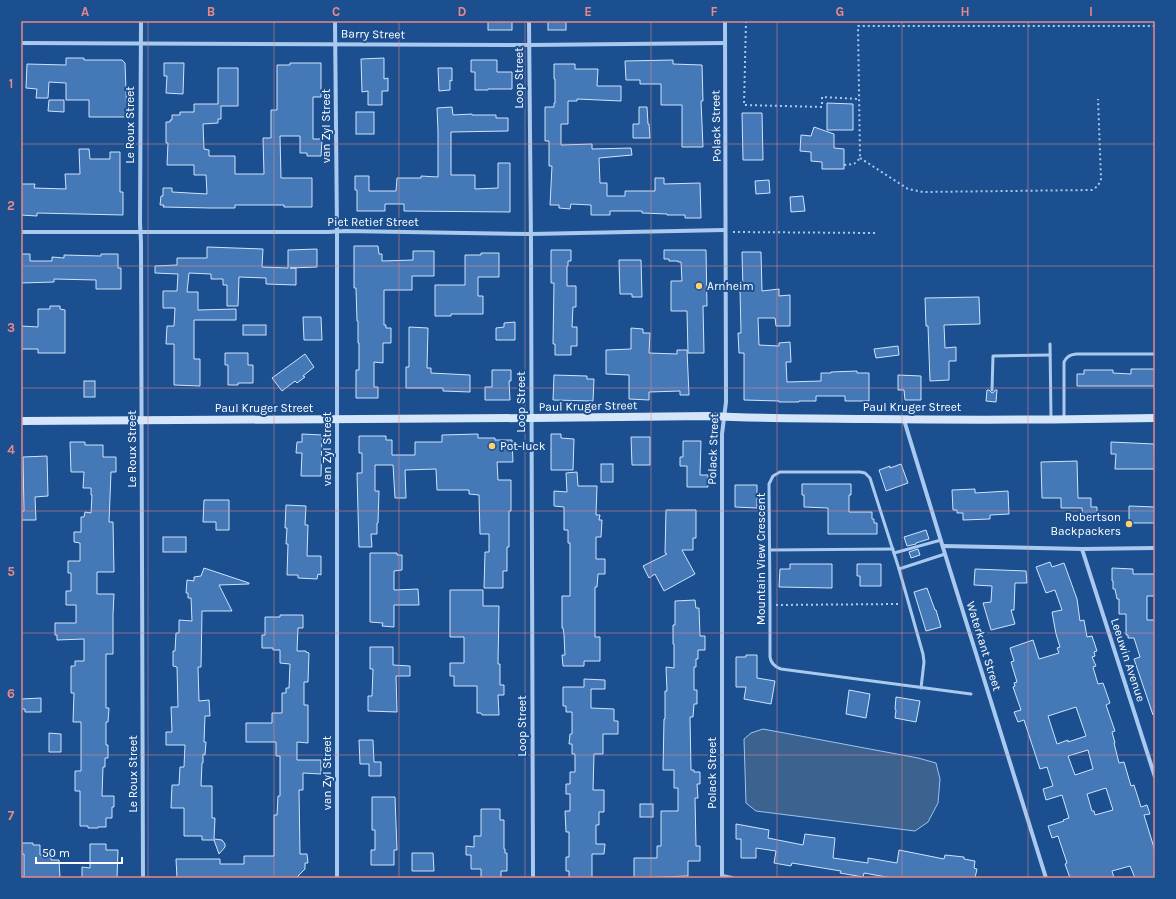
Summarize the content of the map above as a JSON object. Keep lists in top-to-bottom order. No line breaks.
{"streets":{"street":["Barry Street","Loop Street","Le Roux Street","van Zyl Street","Polack Street","Piet Retief Street","Paul Kruger Street","Waterkant Street","Leeuwin Avenue"],"lane":["Mountain View Crescent"]},"crossings":[["Barry Street","Loop Street"],["Barry Street","Le Roux Street"],["Barry Street","van Zyl Street"],["Barry Street","Polack Street"],["Loop Street","Piet Retief Street"],["Loop Street","Paul Kruger Street"],["Le Roux Street","Piet Retief Street"],["Le Roux Street","Paul Kruger Street"],["van Zyl Street","Piet Retief Street"],["van Zyl Street","Paul Kruger Street"],["Polack Street","Piet Retief Street"],["Polack Street","Paul Kruger Street"],["Paul Kruger Street","Waterkant Street"]],"places":["Arnheim","Pot-luck","Robertson Backpackers"],"scale_bar":"50 m","grid":{"columns":["A","B","C","D","E","F","G","H","I"],"rows":["1","2","3","4","5","6","7"]}}
